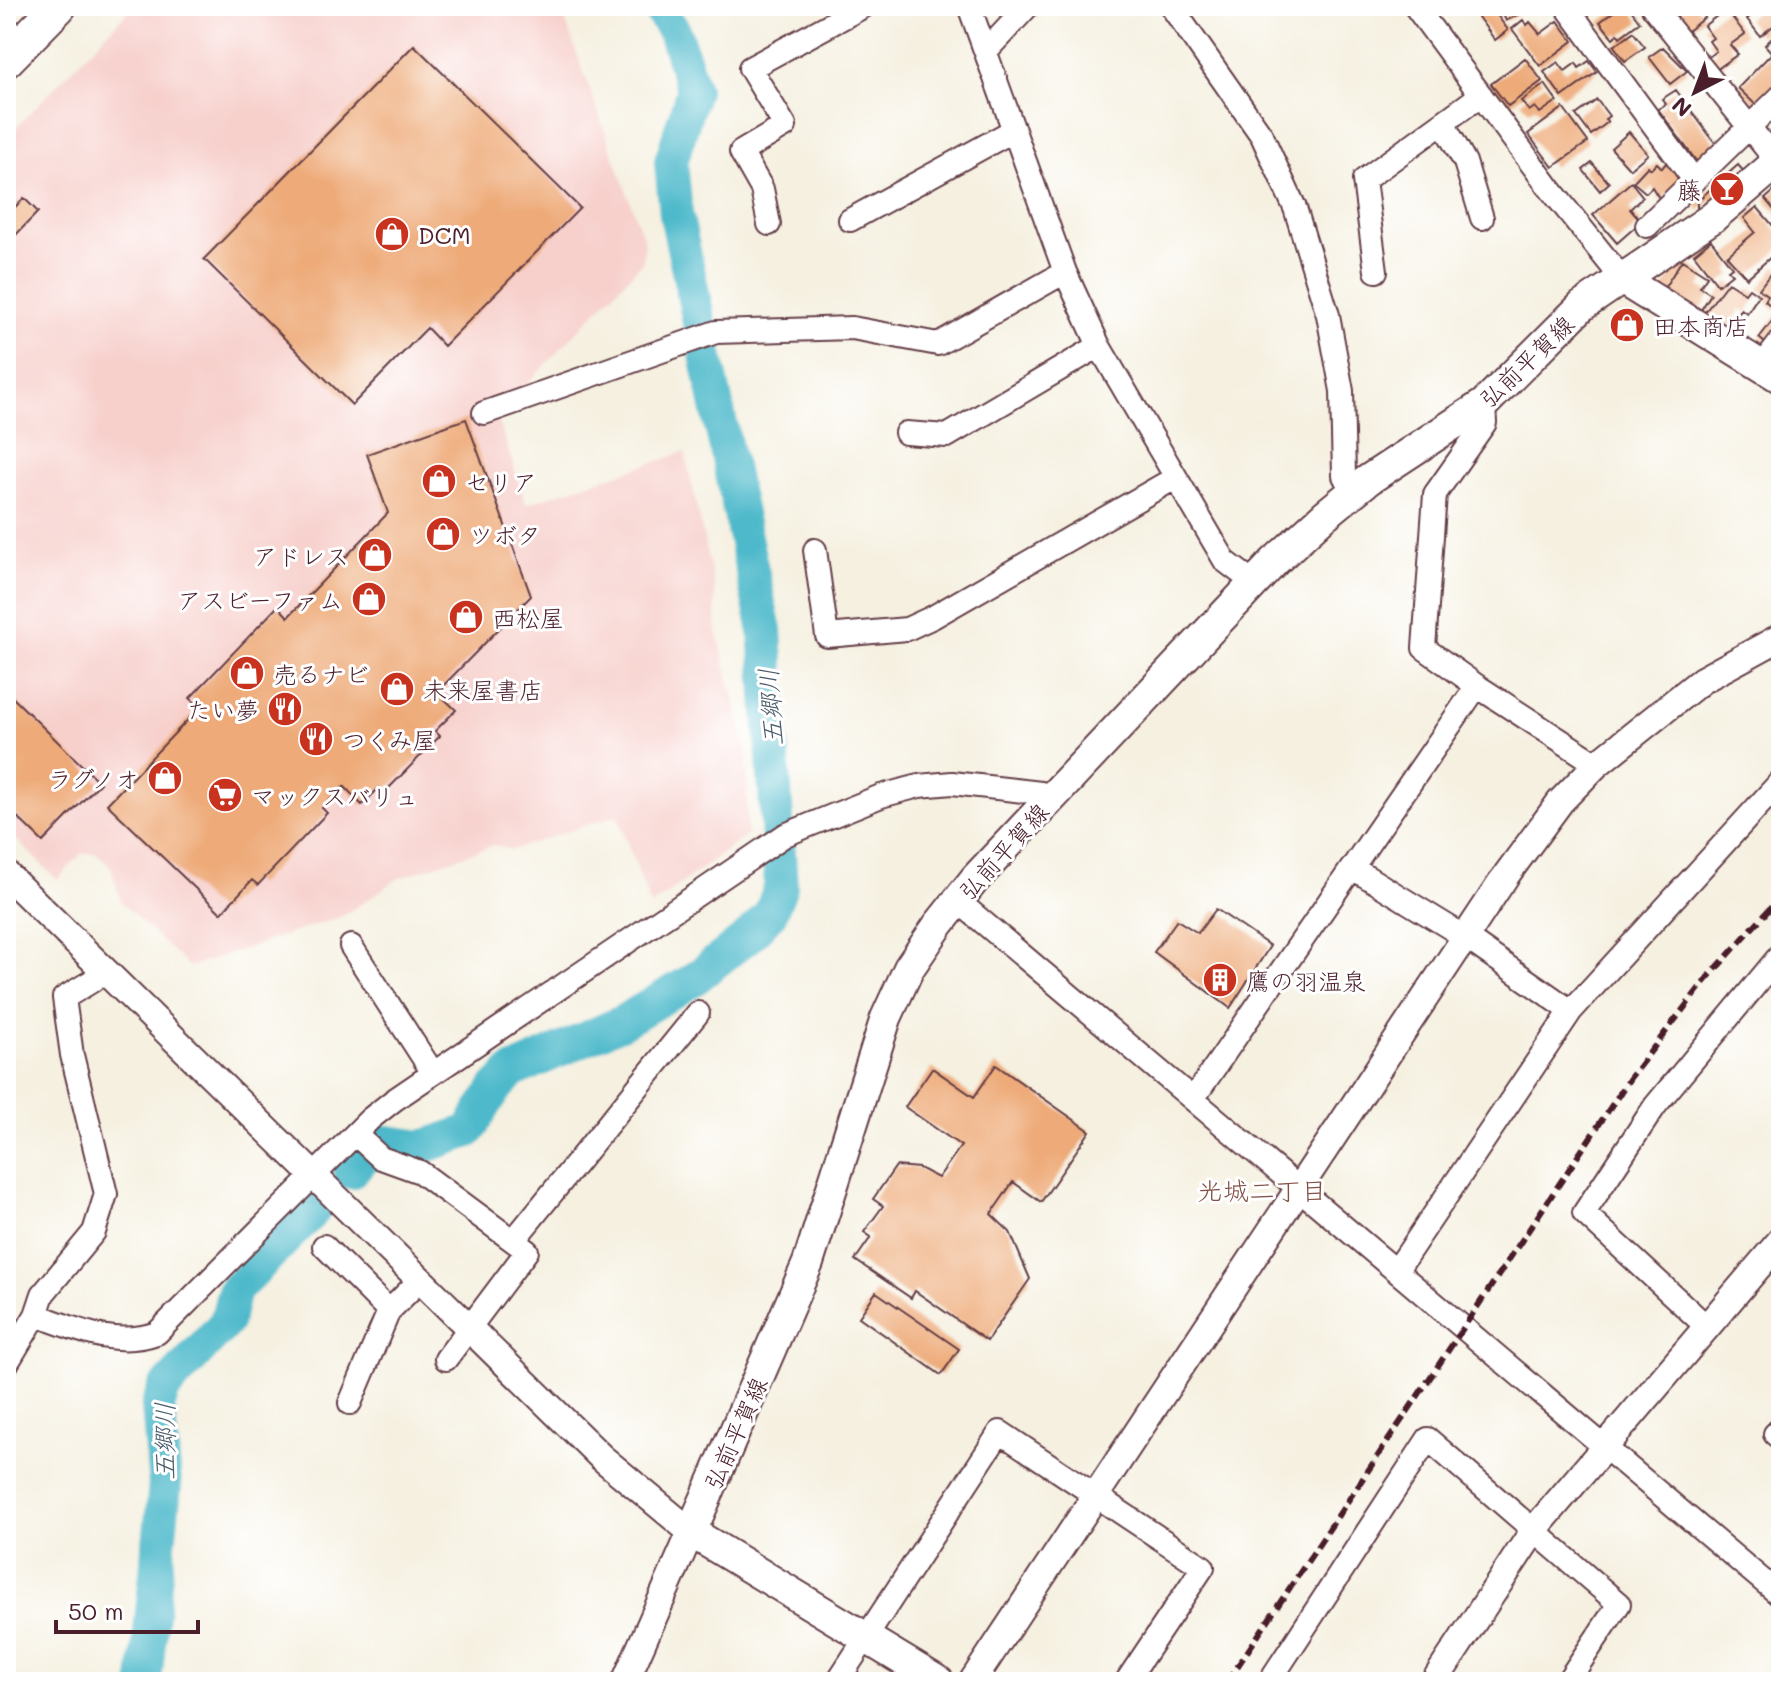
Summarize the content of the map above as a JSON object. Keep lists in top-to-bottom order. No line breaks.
{"streets":{"main road":["弘前平賀線"]},"districts":["光城二丁目"],"water":["五郷川"],"places":{"bar":["藤"],"shop":["DCM","田本商店","セリア","ツボタ","アドレス","アスビーファム","西松屋","売るナビ","未来屋書店","ラグノオ"],"restaurant":["たい夢","つくみ屋"],"supermarket":["マックスバリュ"],"building":["鷹の羽温泉"]},"scale_bar":"50 m","north":"bottom left"}
